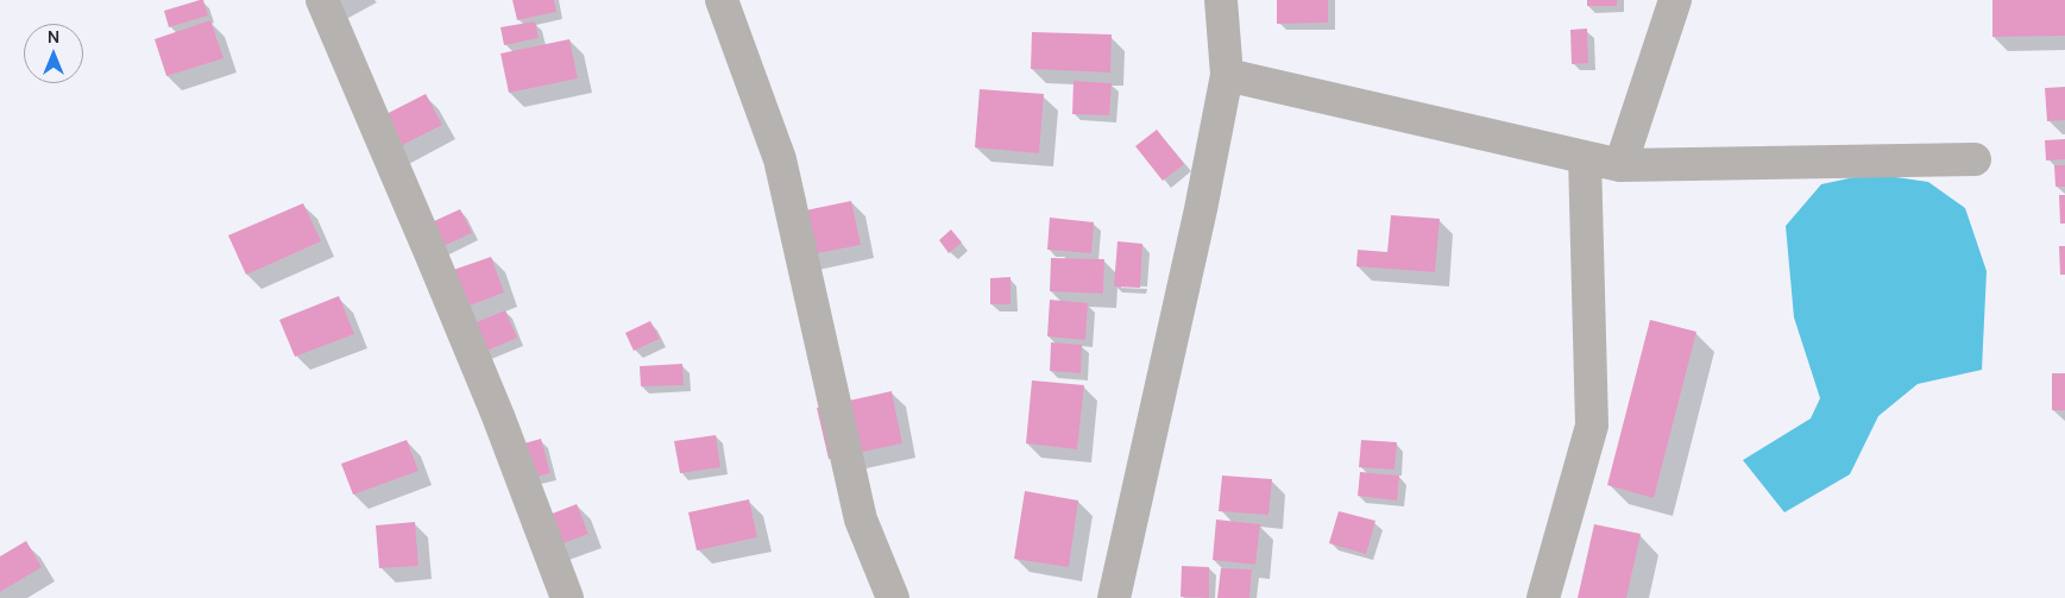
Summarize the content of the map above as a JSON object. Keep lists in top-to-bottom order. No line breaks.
{"north":"top"}
